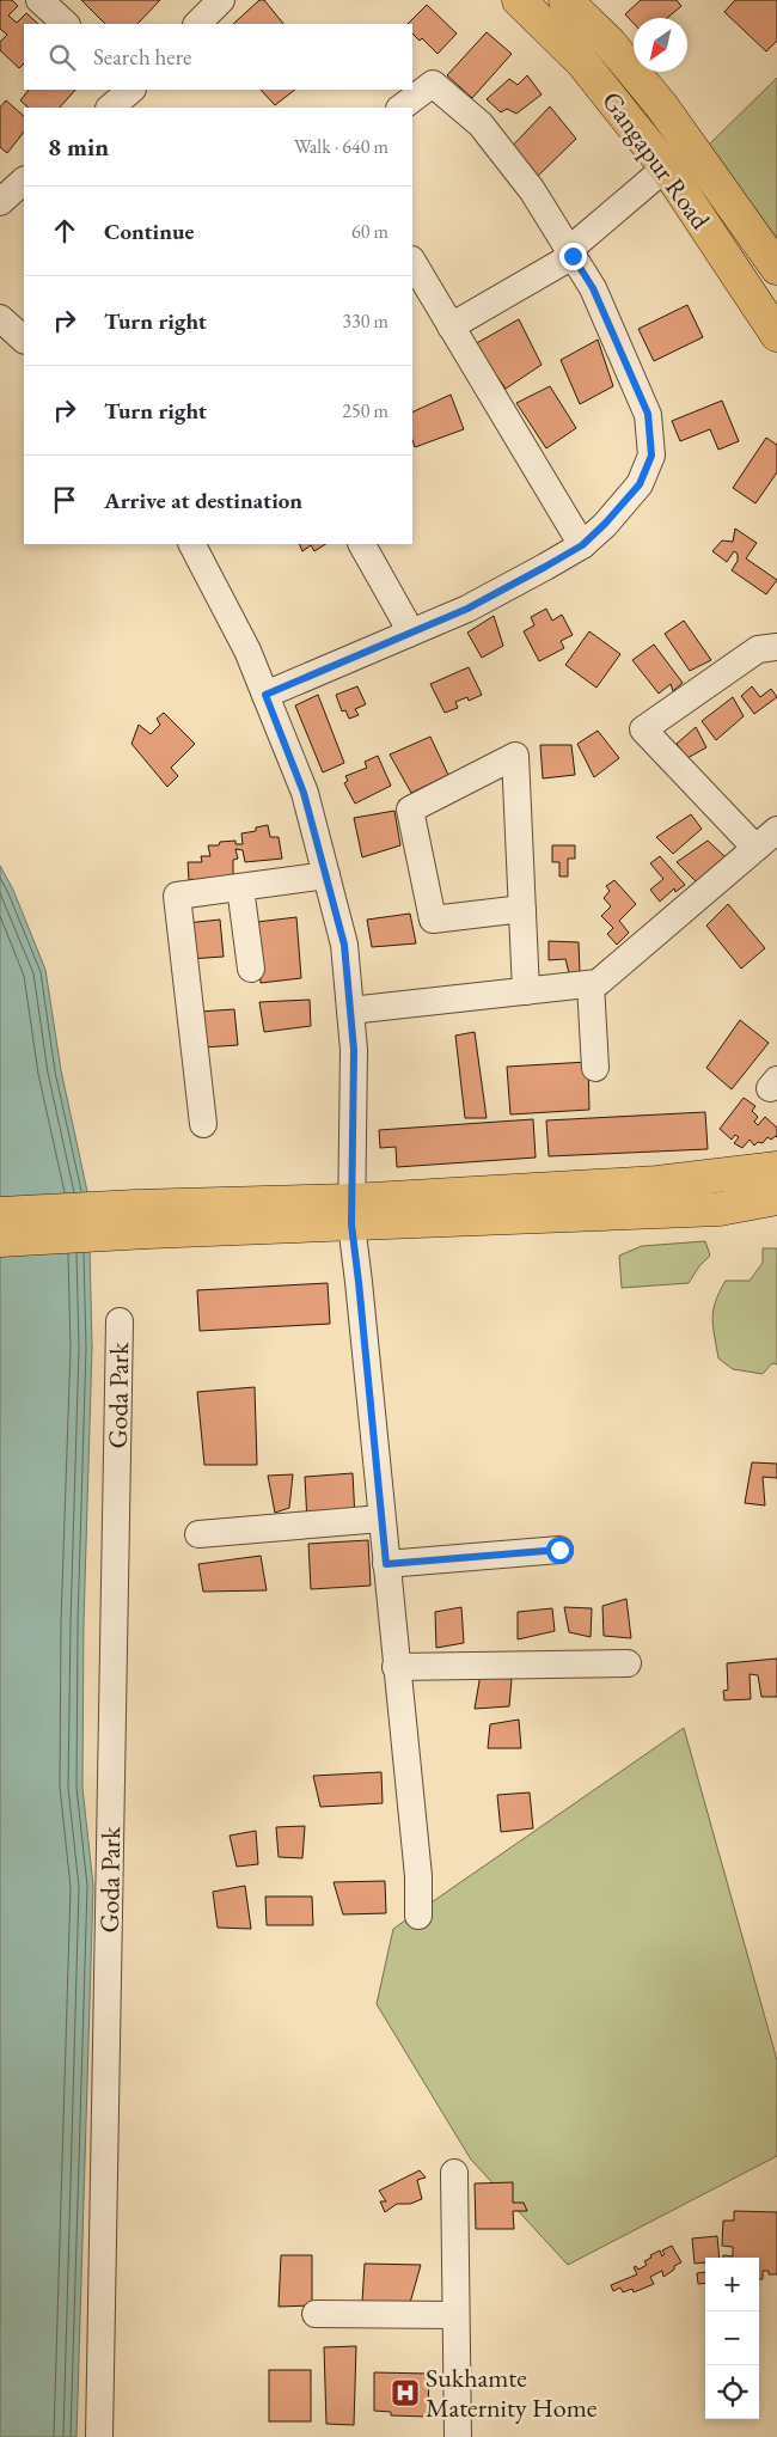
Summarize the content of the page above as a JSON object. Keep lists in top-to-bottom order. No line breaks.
{"streets":{"main road":["Gangapur Road"],"street":["Goda Park"]},"places":{"hospital":["Sukhamte Maternity Home"]},"north":"bottom left","page":{"search":"Search here","heading":["8 min","Walk · 640 m"],"list":[["Continue","60 m"],["Turn right","330 m"],["Turn right","250 m"],"Arrive at destination"],"map_buttons":["+","−"]}}
